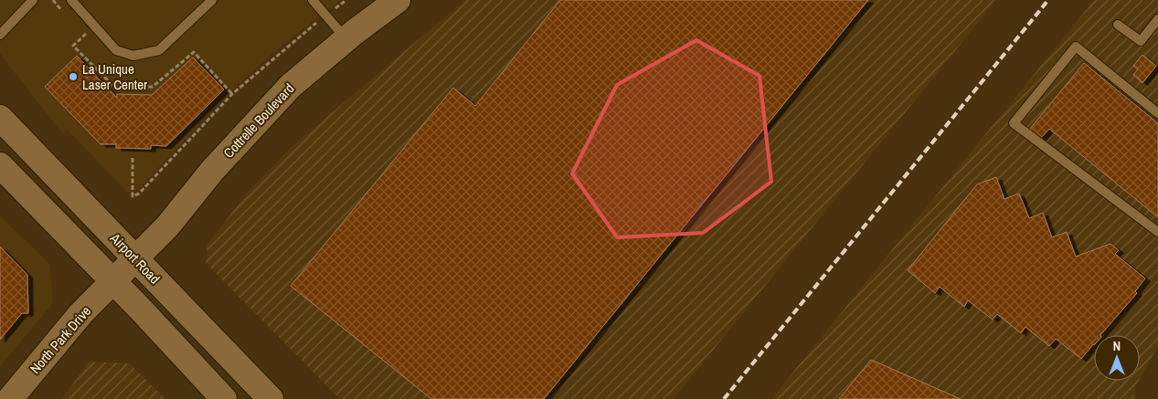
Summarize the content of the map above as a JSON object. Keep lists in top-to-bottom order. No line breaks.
{"streets":{"main road":["Cottrelle Boulevard","Airport Road","North Park Drive"]},"crossings":[["Cottrelle Boulevard","Airport Road"],["Cottrelle Boulevard","North Park Drive"]],"places":["La Unique Laser Center"],"north":"top"}
